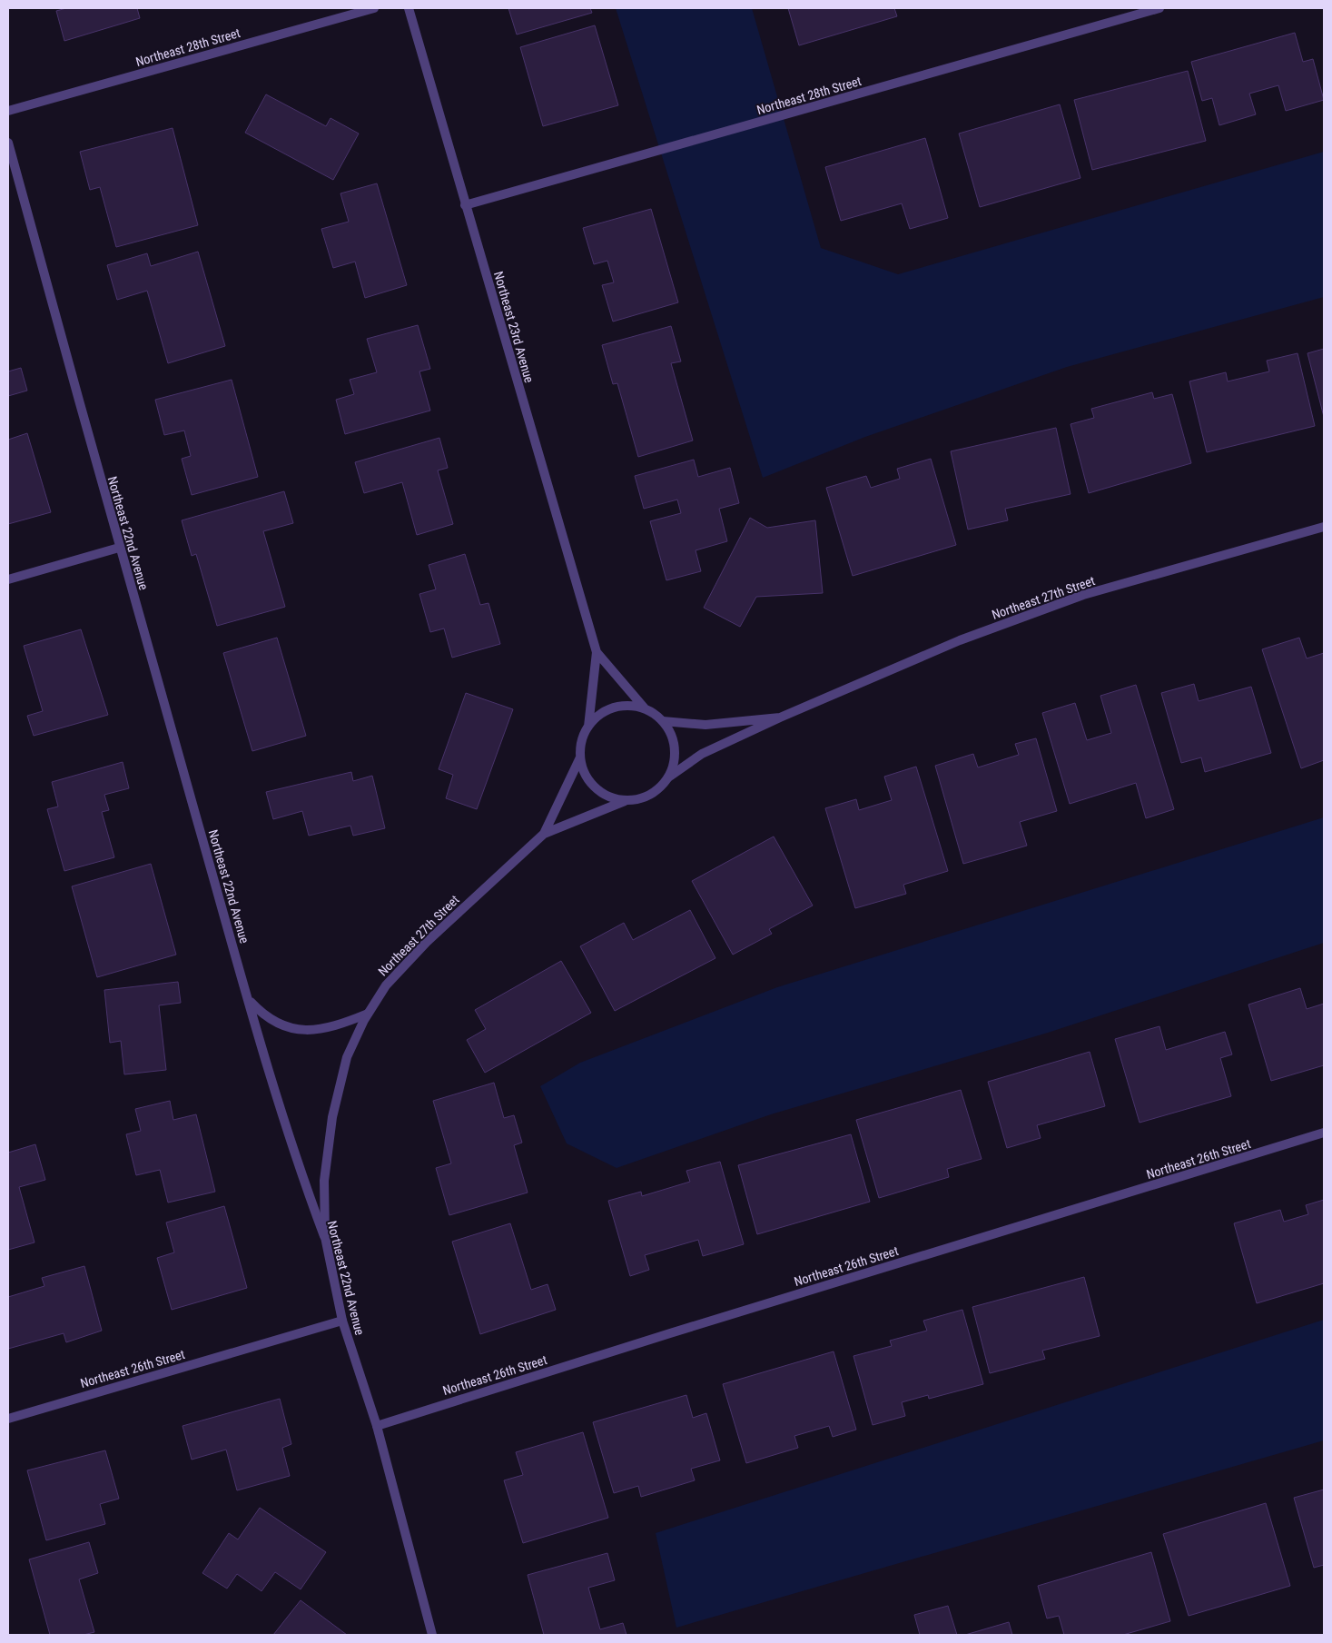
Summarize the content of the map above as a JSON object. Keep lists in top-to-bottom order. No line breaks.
{"streets":{"street":["Northeast 28th Street","Northeast 23rd Avenue","Northeast 22nd Avenue","Northeast 27th Street","Northeast 26th Street"]},"crossings":[["Northeast 28th Street","Northeast 23rd Avenue"],["Northeast 23rd Avenue","Northeast 27th Street"],["Northeast 22nd Avenue","Northeast 27th Street"],["Northeast 22nd Avenue","Northeast 26th Street"]]}
